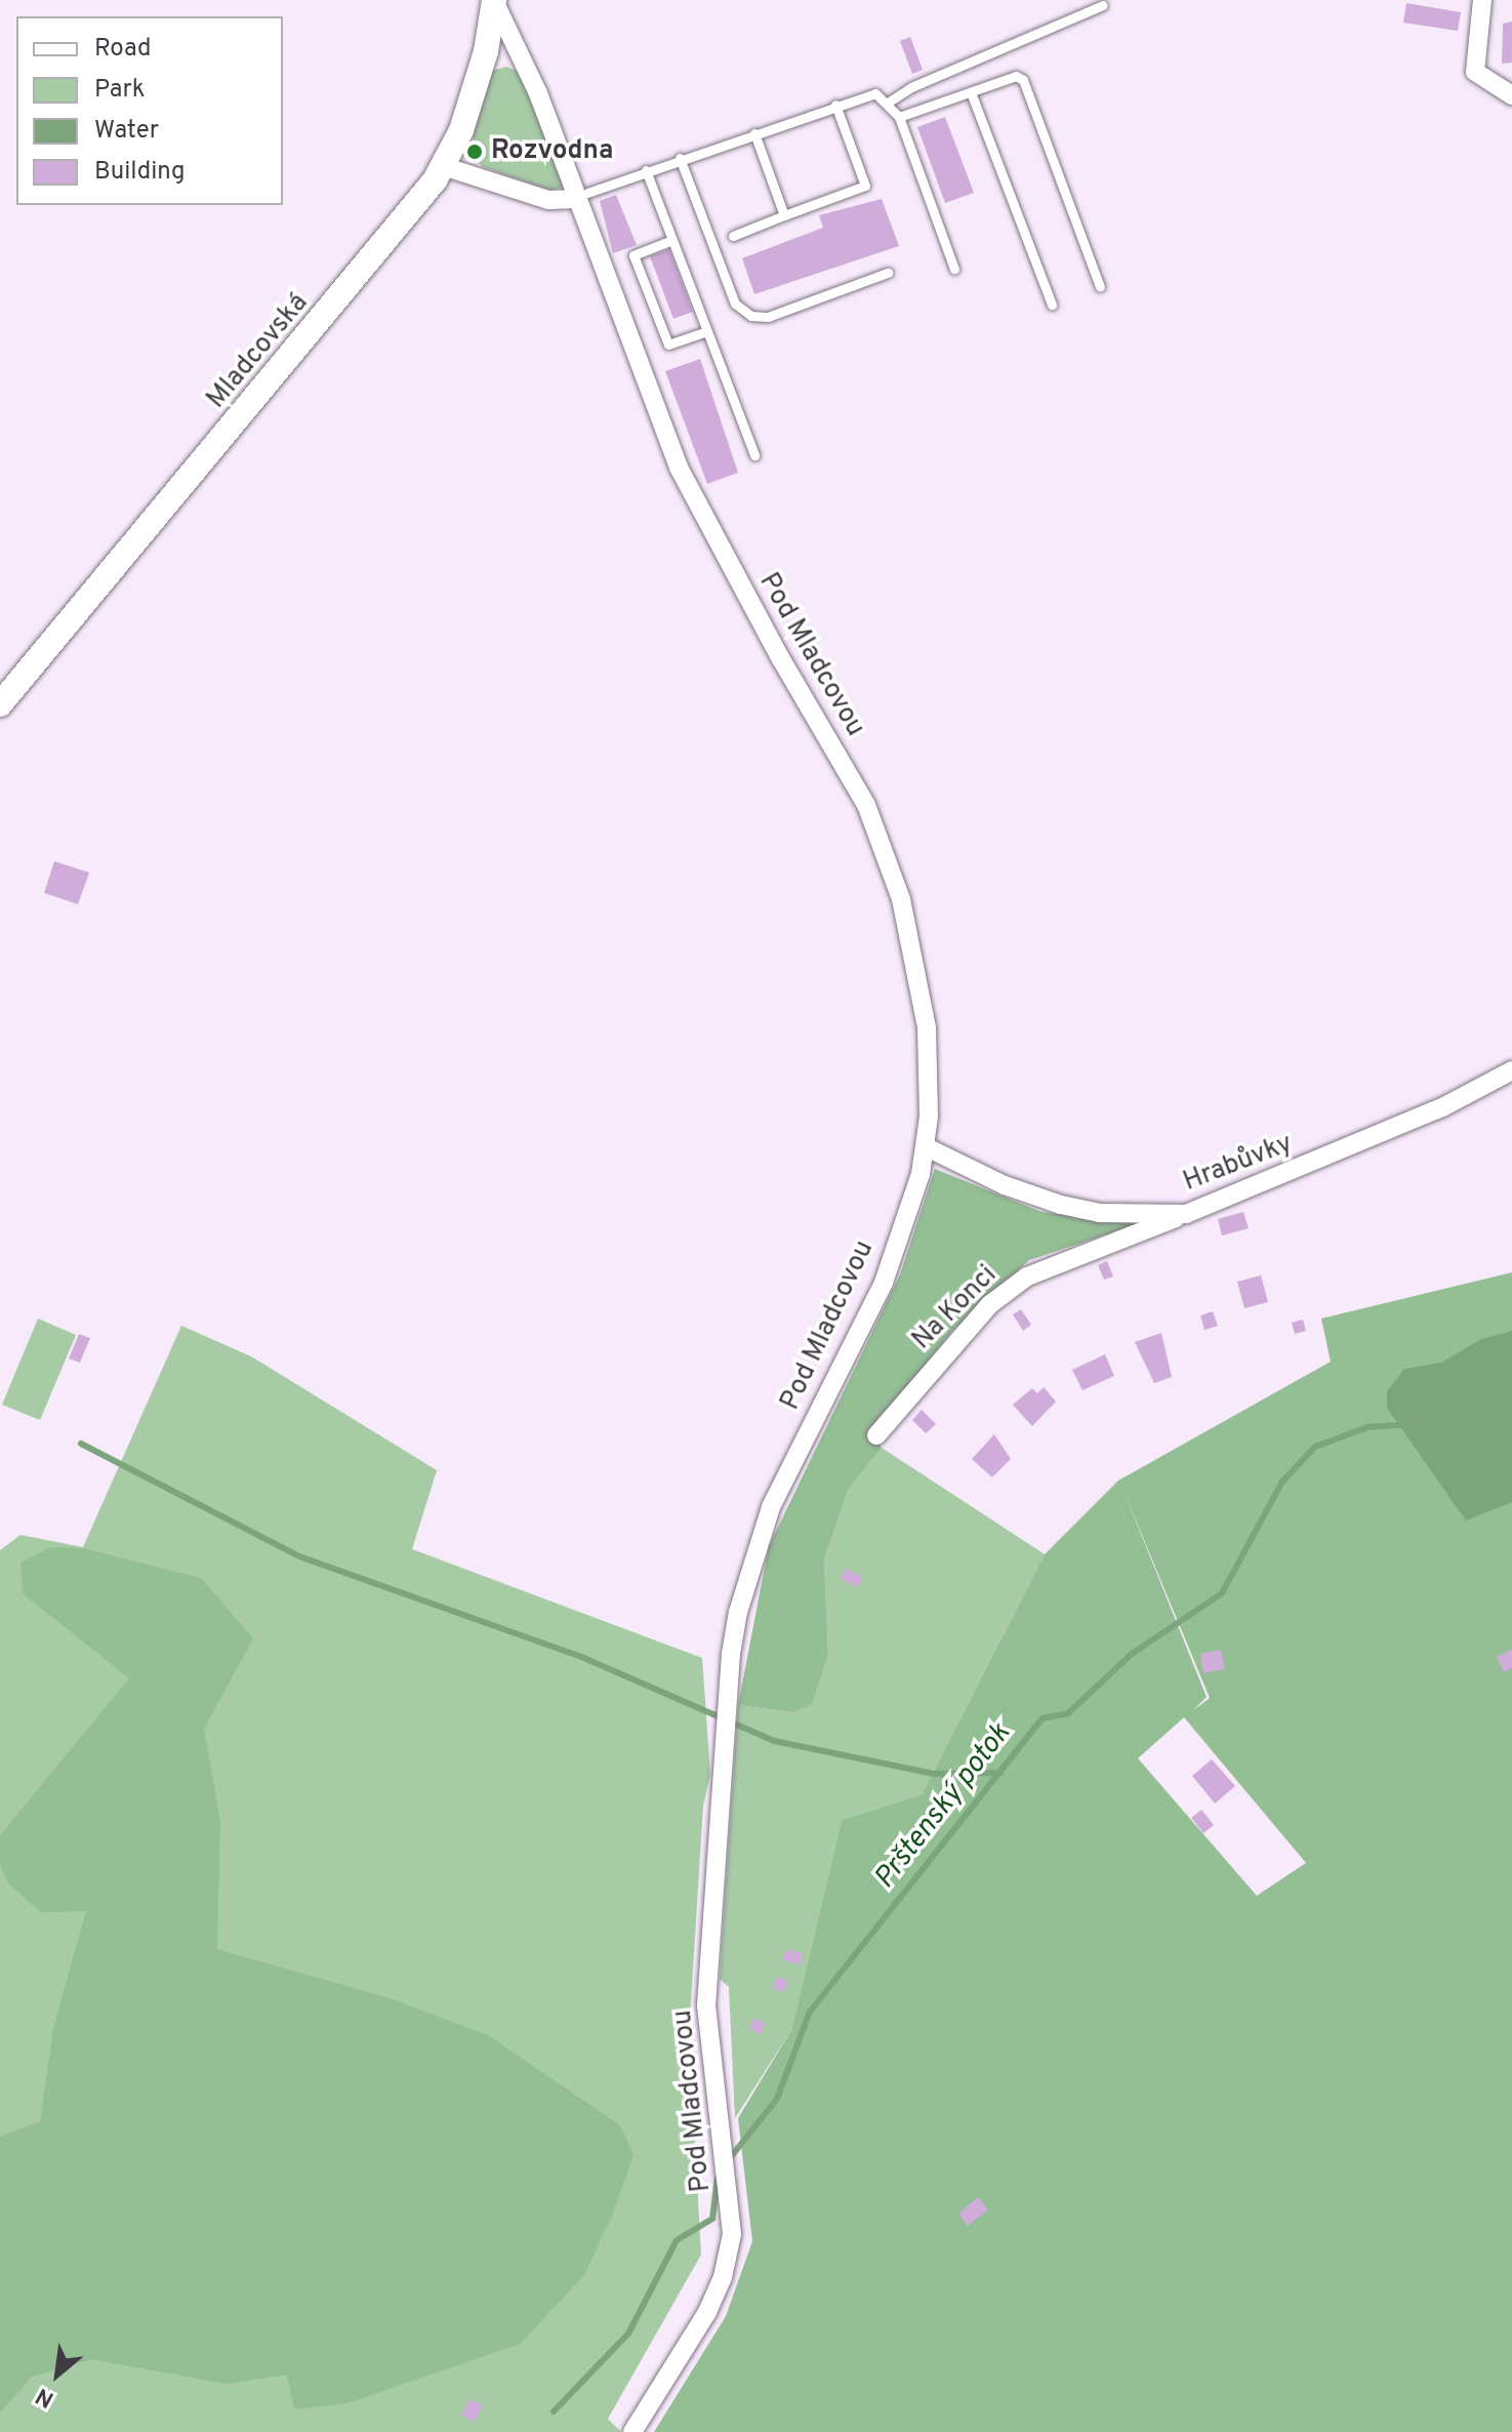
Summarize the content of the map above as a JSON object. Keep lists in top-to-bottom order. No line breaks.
{"streets":{"street":["Mladcovská","Pod Mladcovou","Hrabůvky","Na Konci"]},"crossings":[["Mladcovská","Pod Mladcovou"],["Pod Mladcovou","Hrabůvky"],["Hrabůvky","Na Konci"]],"water":["Prštenský potok"],"places":["Rozvodna"],"legend":["Road","Park","Water","Building"],"north":"bottom left"}
